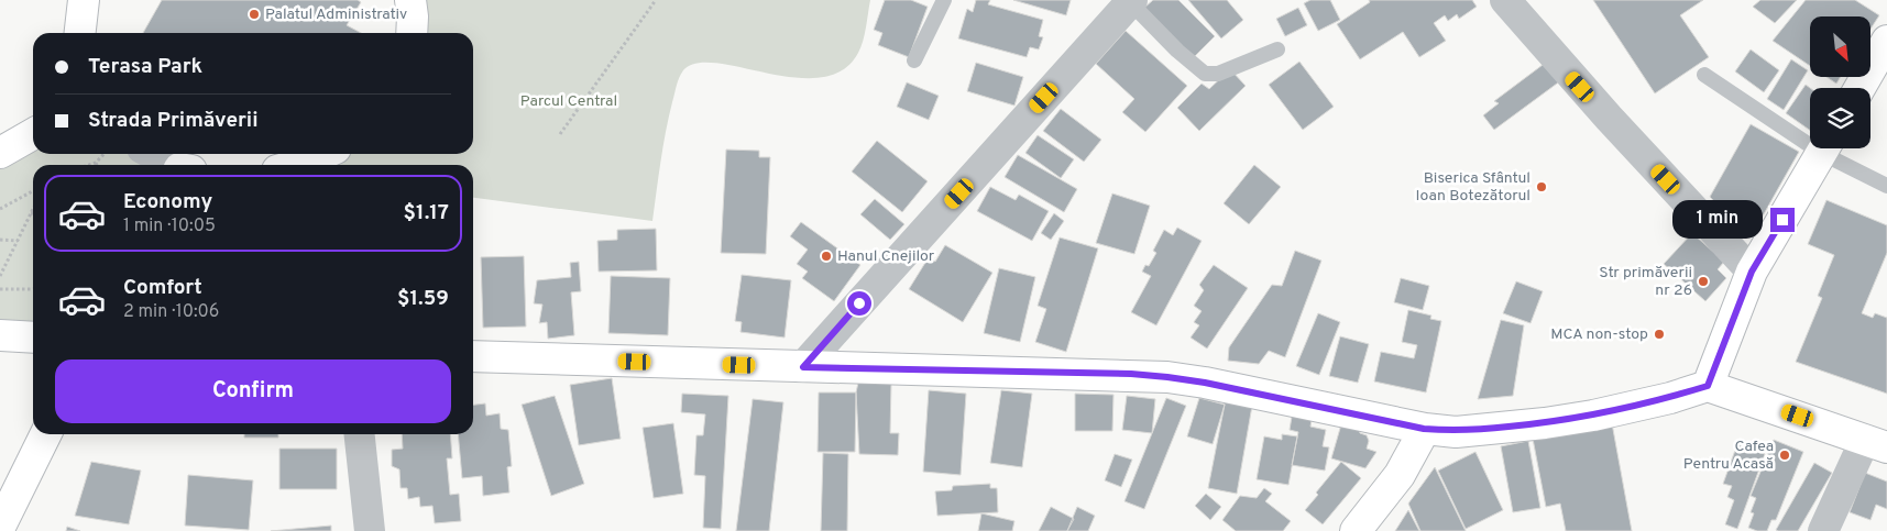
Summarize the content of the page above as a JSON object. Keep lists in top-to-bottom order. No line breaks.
{"parks":["Parcul Central"],"places":["Palatul Administrativ","Biserica Sfântul Ioan Botezătorul","Hanul Cnejilor","Str primăverii nr 26","MCA non-stop","Cafea Pentru Acasă"],"north":"bottom right","page":{"banner":["Terasa Park","Strada Primăverii"],"list":[{"name":"Economy","note":"1 min · 10:05","value":"$1.17"},{"name":"Comfort","note":"2 min · 10:06","value":"$1.59"}],"bubble":"1 min","buttons":"Confirm"}}
